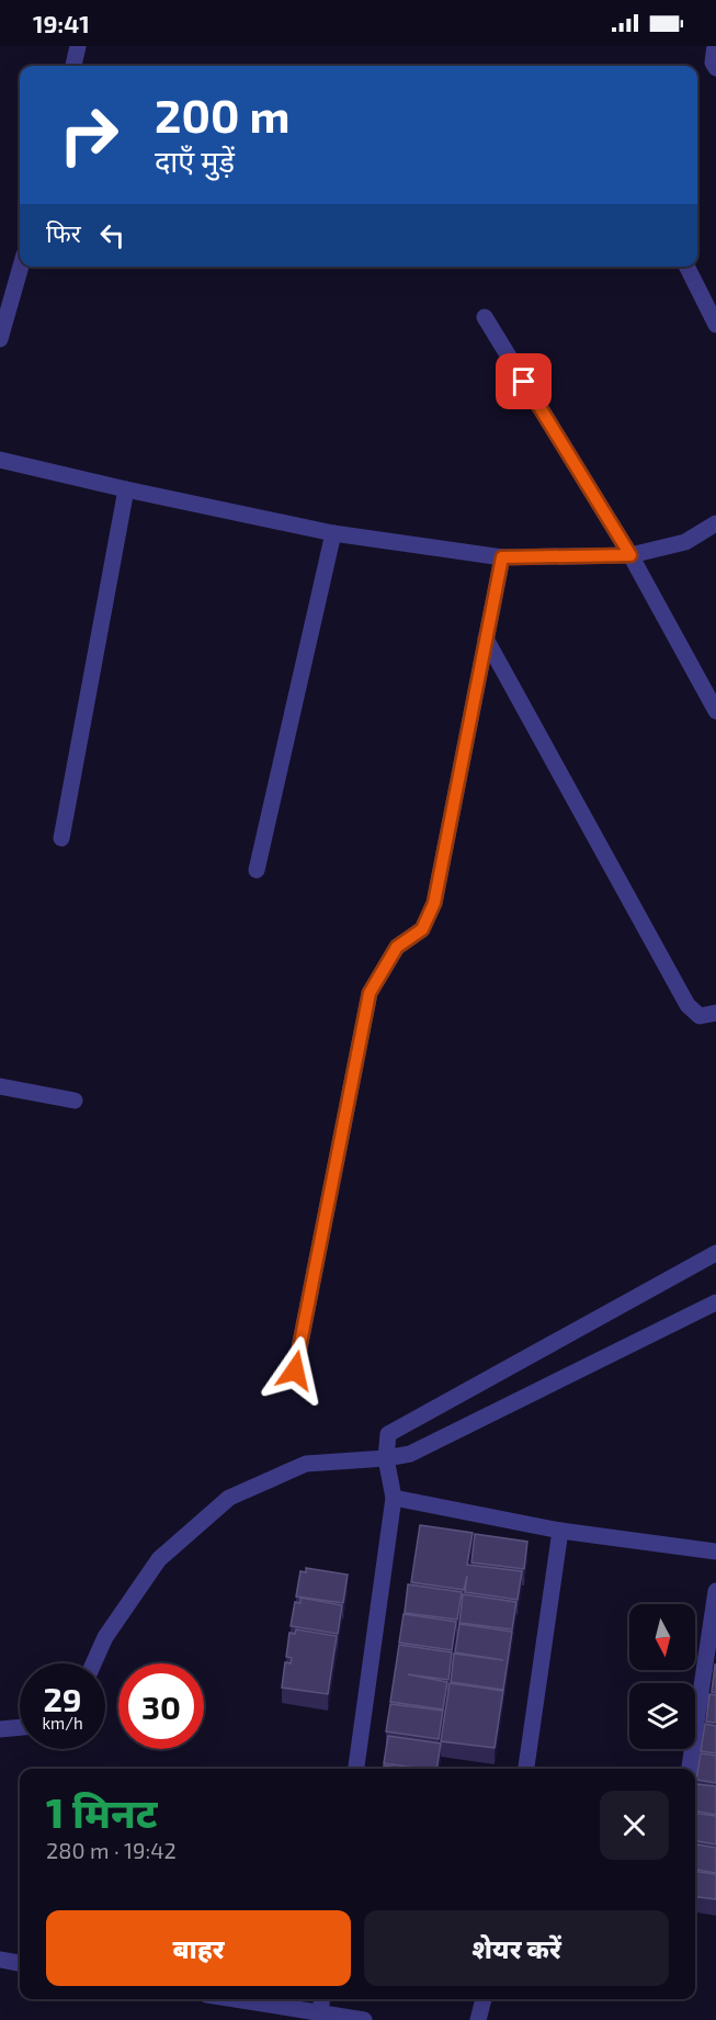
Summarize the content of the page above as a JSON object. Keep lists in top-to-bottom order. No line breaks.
{"north":"bottom","page":{"status":"19:41","turn":["200 m","दाएँ मुड़ें"],"then":"फिर","speed":"29 km/h","limit":"30","heading":["1 मिनट","280 m · 19:42"],"buttons":["बाहर","शेयर करें"]}}
